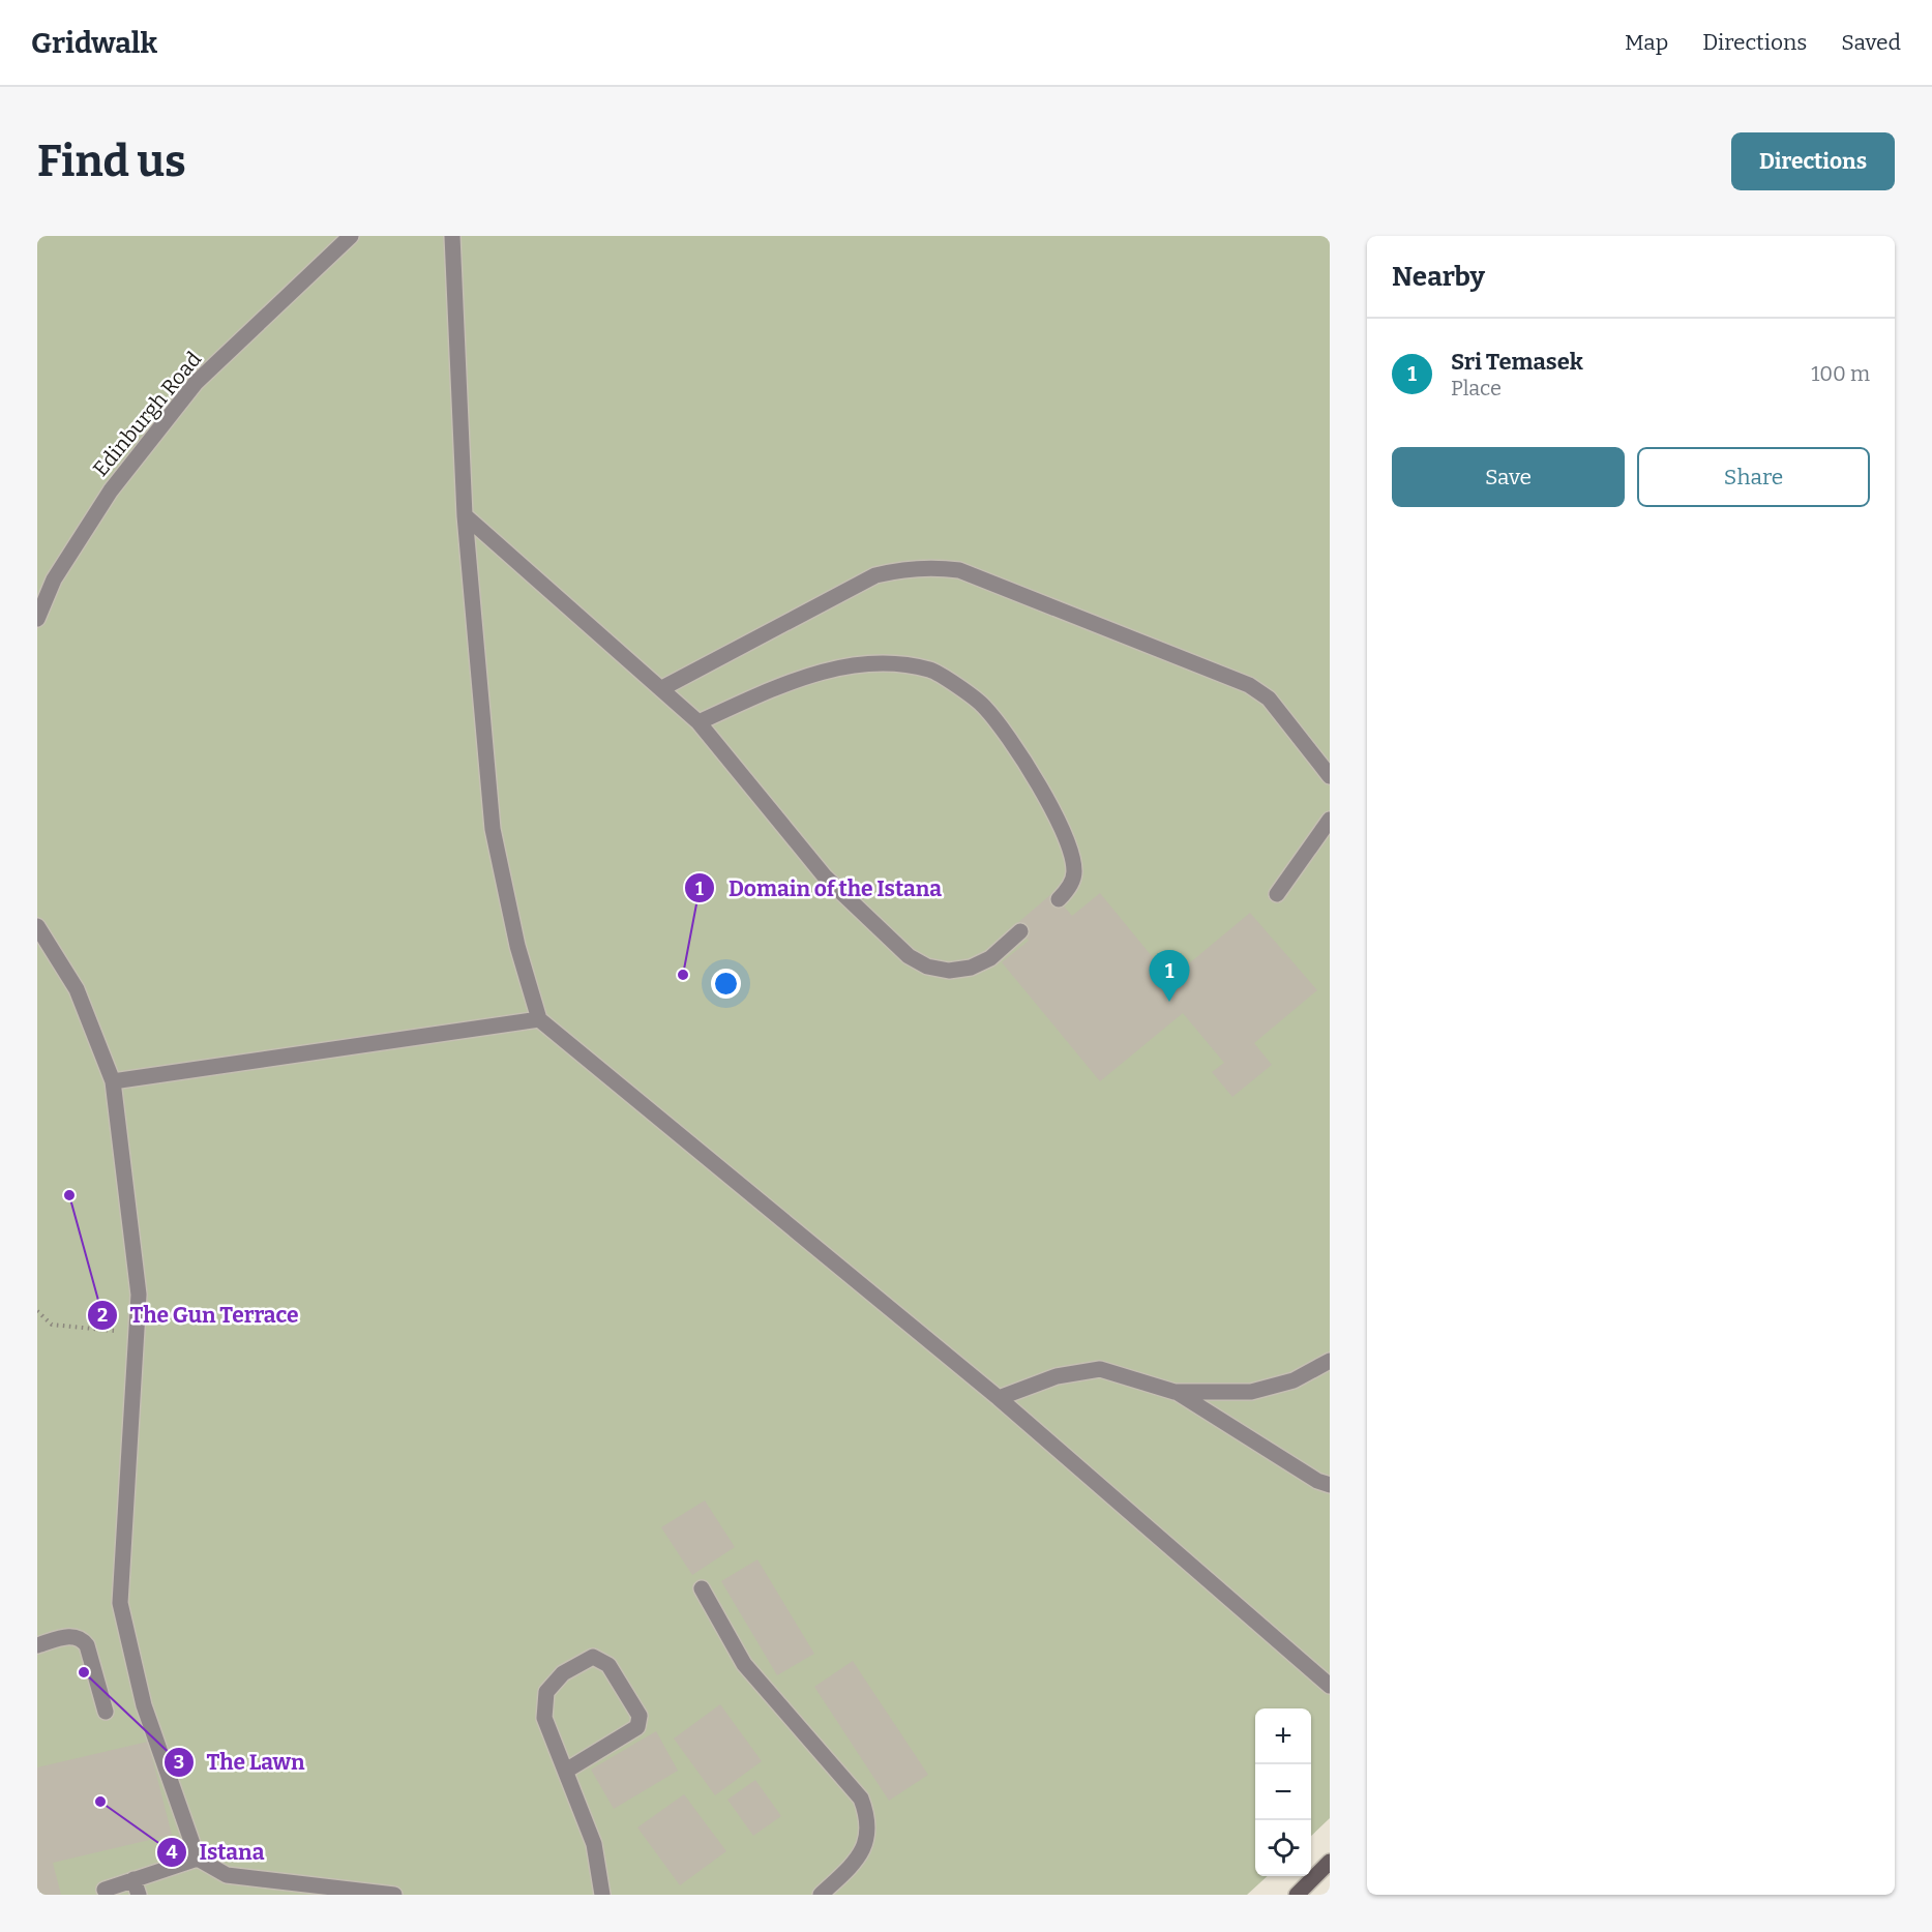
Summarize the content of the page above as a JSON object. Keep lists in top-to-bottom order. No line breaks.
{"streets":{"lane":["Edinburgh Road"]},"places":["Domain of the Istana","The Gun Terrace","The Lawn","Istana"],"page":{"header":"Gridwalk","nav":["Map","Directions","Saved"],"buttons":["Directions",["Save","Share"]],"title":"Find us","heading":"Nearby","list":[{"mark":"1","name":"Sri Temasek","note":"Place","value":"100 m"}],"pins":"1","map_buttons":["+","−"]}}
